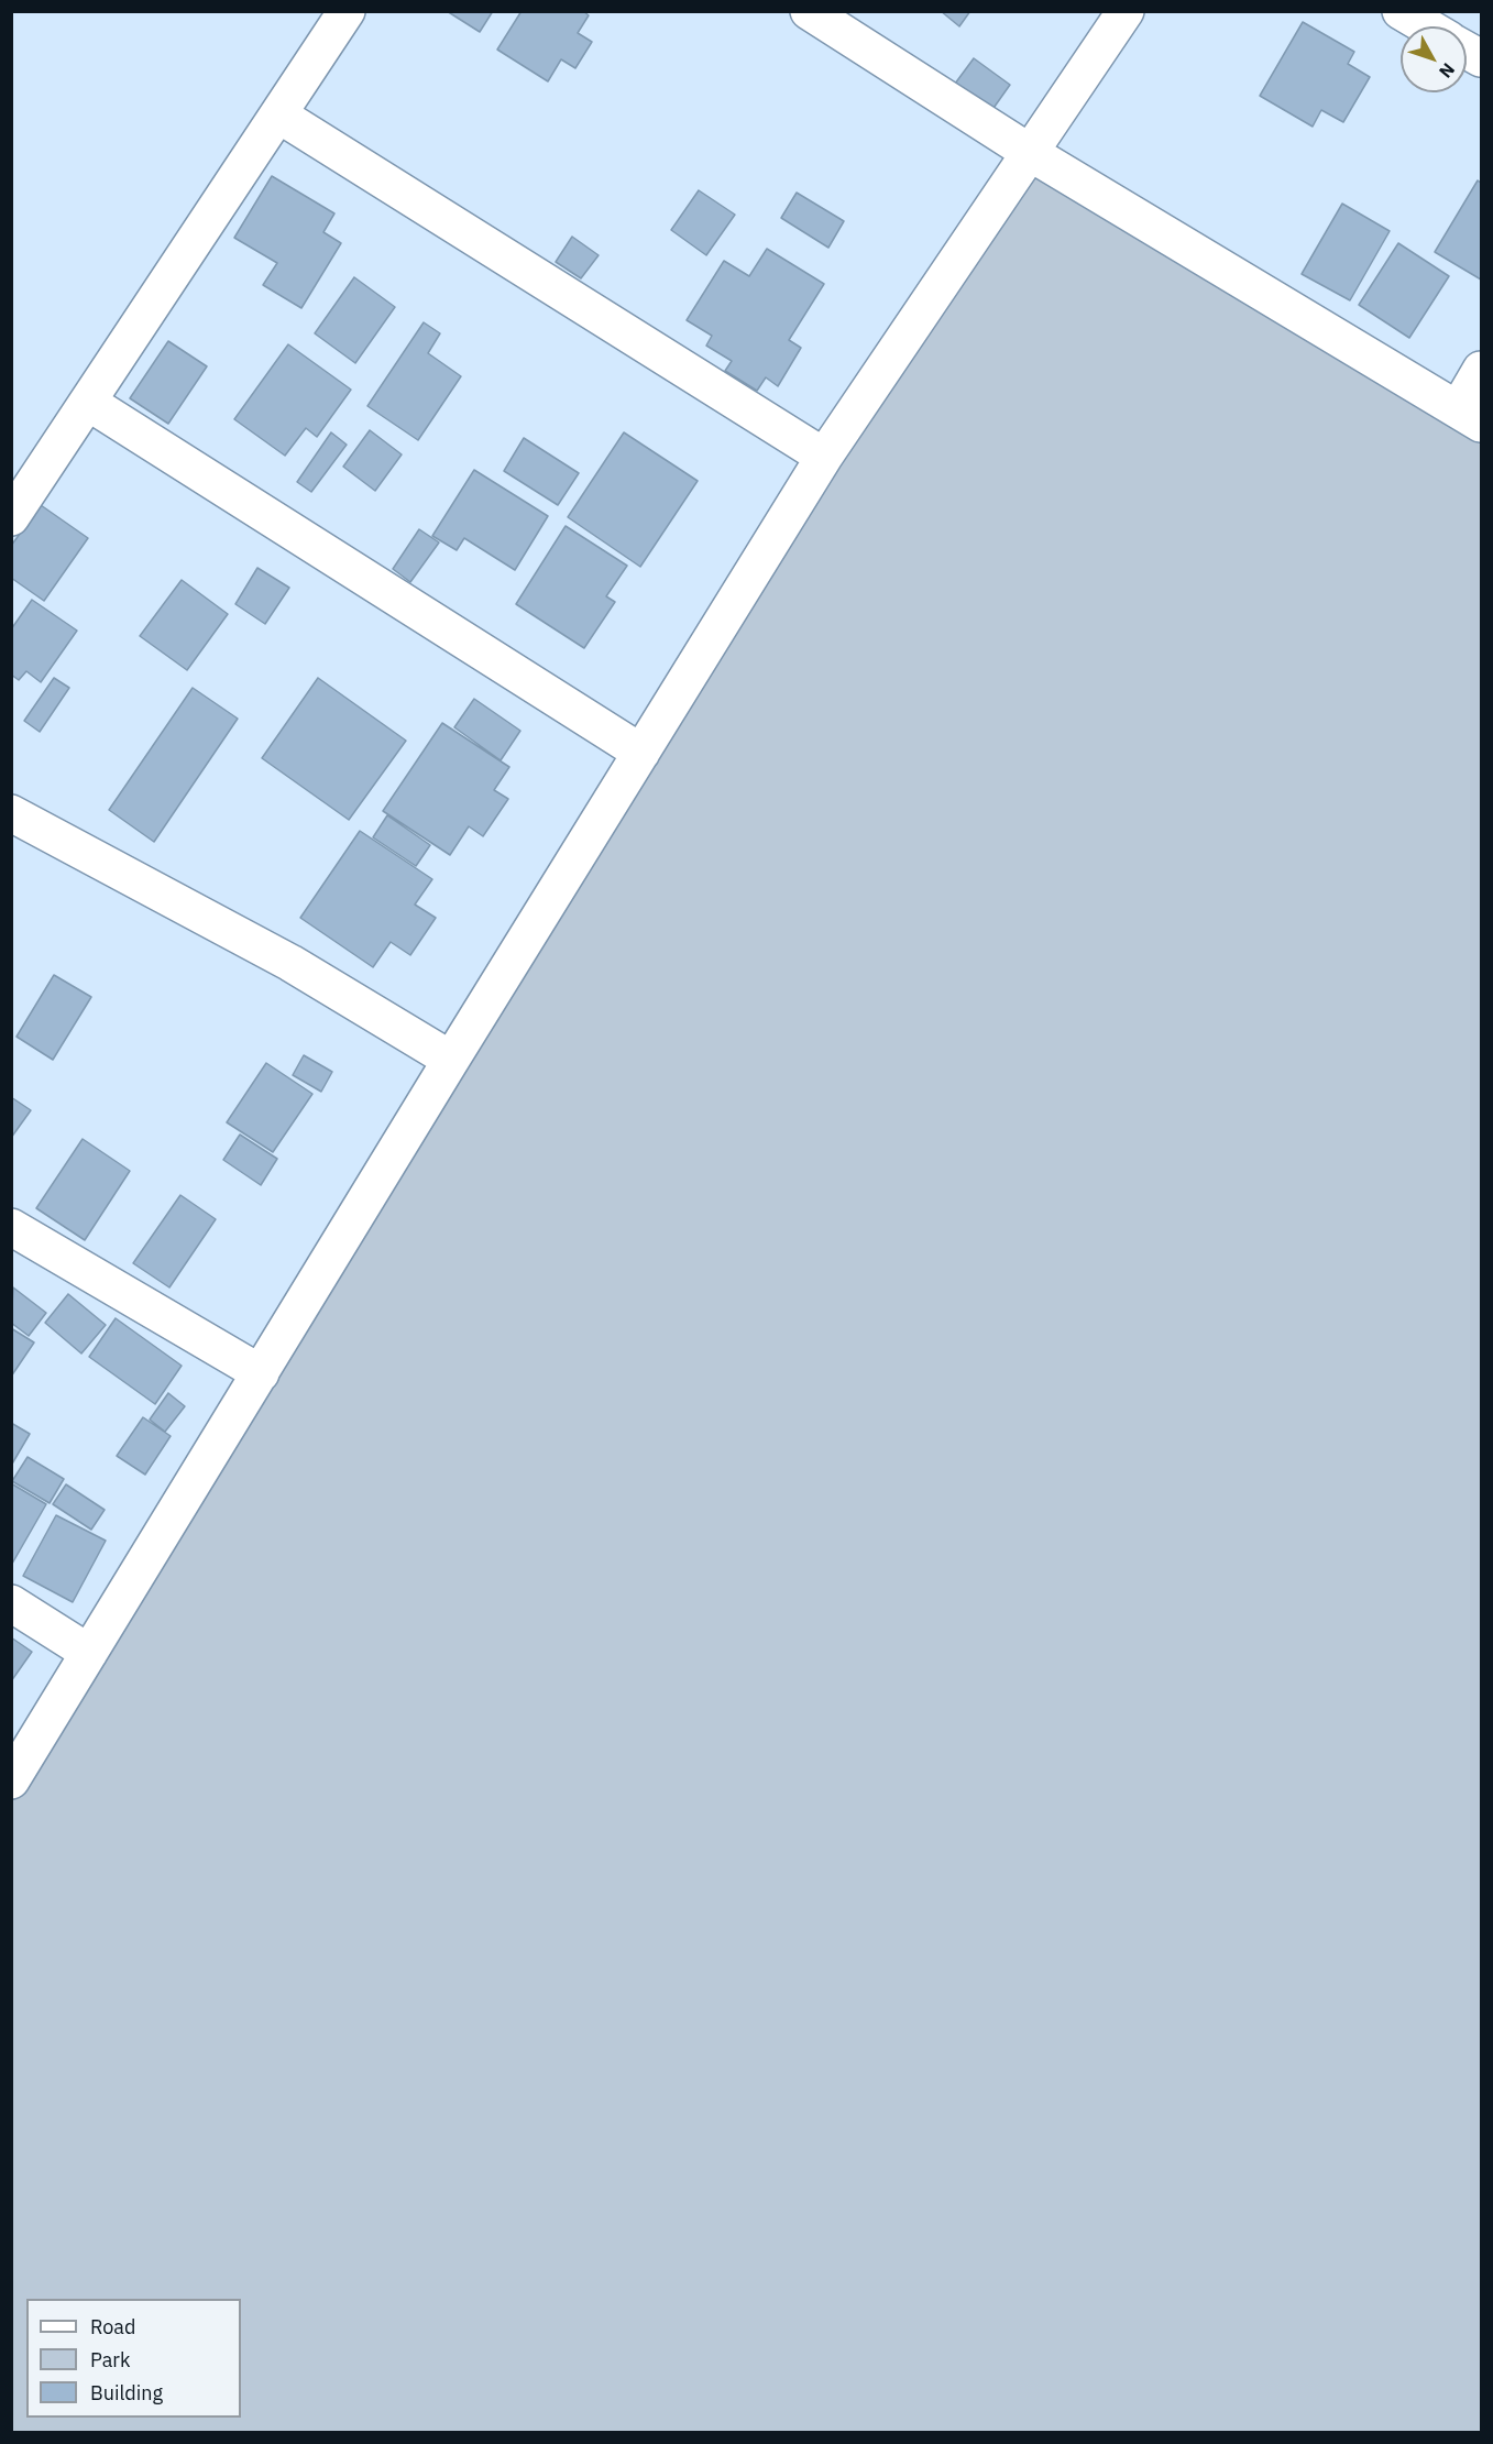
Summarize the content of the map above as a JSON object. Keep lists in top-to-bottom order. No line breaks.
{"legend":["Road","Park","Building"],"north":"bottom right"}
